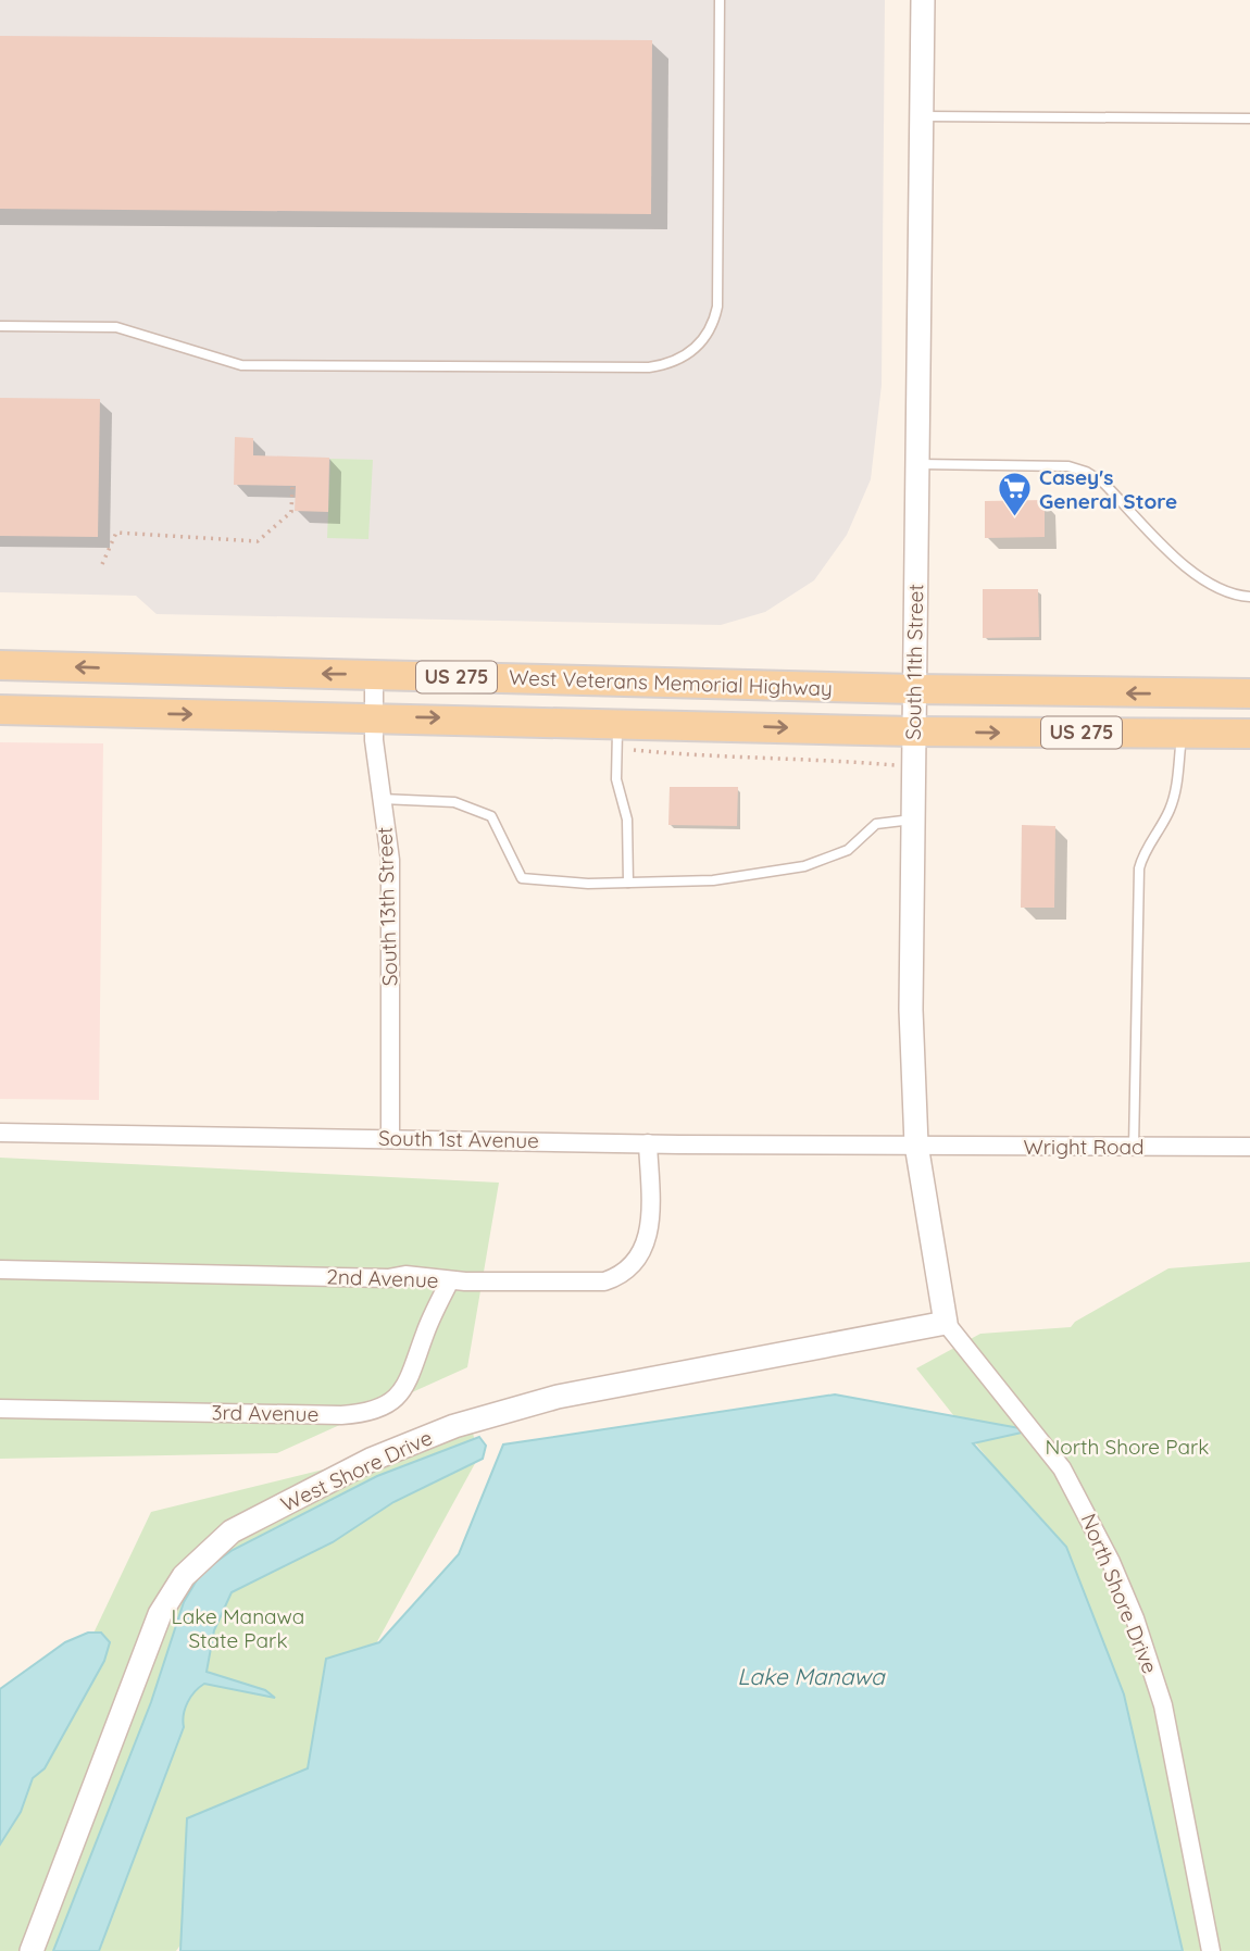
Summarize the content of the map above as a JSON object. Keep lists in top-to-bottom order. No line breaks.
{"streets":{"main road":["US 275","West Veterans Memorial Highway"],"street":["South 11th Street","South 13th Street","South 1st Avenue","Wright Road","2nd Avenue","3rd Avenue","West Shore Drive","North Shore Drive"]},"crossings":[["South 11th Street","West Veterans Memorial Highway"],["South 11th Street","South 1st Avenue"],["South 11th Street","Wright Road"],["South 11th Street","West Shore Drive"],["South 11th Street","North Shore Drive"],["West Veterans Memorial Highway","South 13th Street"],["South 13th Street","South 1st Avenue"],["South 1st Avenue","Wright Road"],["South 1st Avenue","2nd Avenue"],["2nd Avenue","3rd Avenue"],["West Shore Drive","North Shore Drive"]],"water":["Lake Manawa"],"parks":["North Shore Park","Lake Manawa State Park"],"places":{"supermarket":["Casey's General Store"]}}
